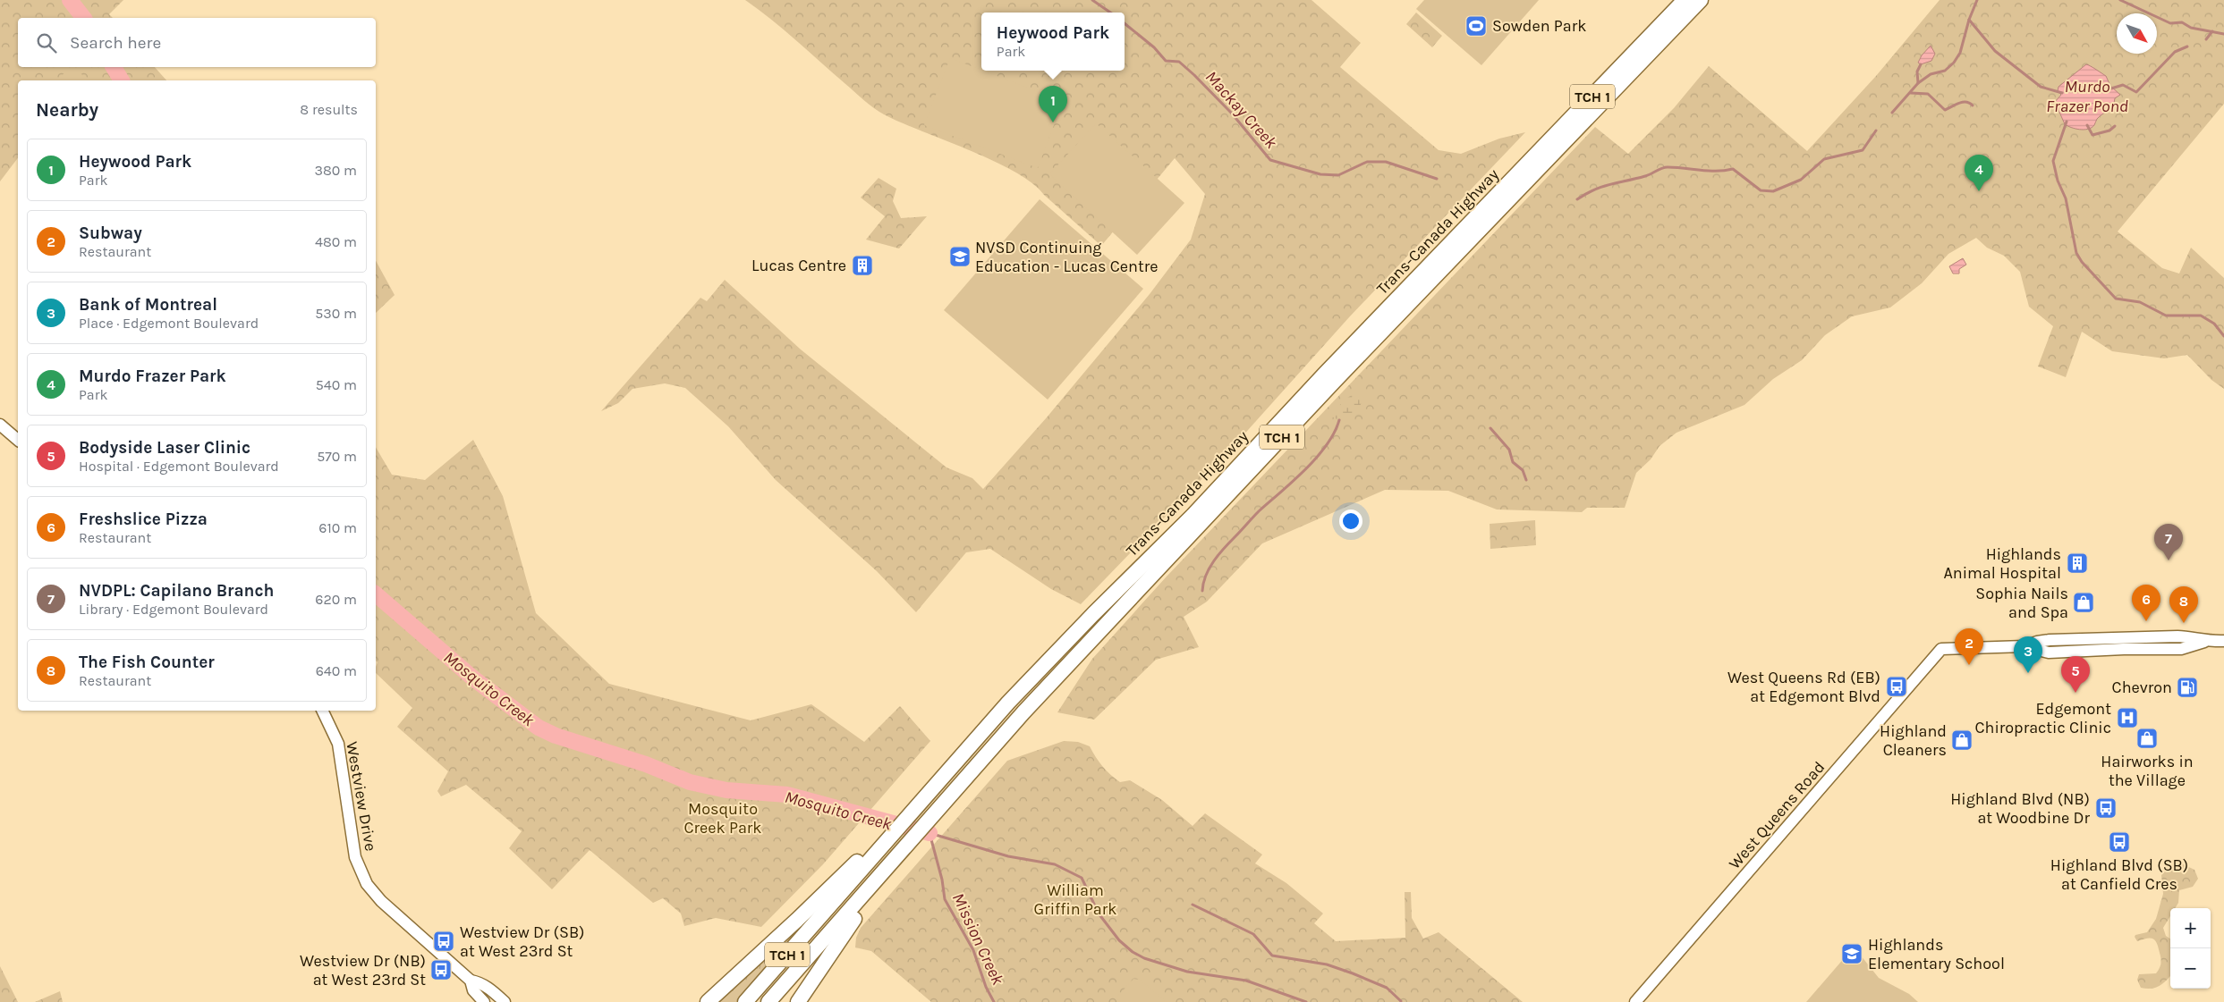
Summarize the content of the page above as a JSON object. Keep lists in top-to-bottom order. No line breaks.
{"streets":{"highway":["TCH 1","Trans-Canada Highway"],"main road":["Westview Drive","West Queens Road"]},"crossings":[["TCH 1","Trans-Canada Highway"]],"water":["Murdo Frazer Pond","Mackay Creek","Mosquito Creek","Mission Creek"],"parks":["Mosquito Creek Park","William Griffin Park"],"places":{"sports":["Sowden Park"],"school or university":["NVSD Continuing Education - Lucas Centre","Highlands Elementary School"],"building":["Lucas Centre","Highlands Animal Hospital"],"shop":["Sophia Nails and Spa","Hairworks in the Village","Highland Cleaners"],"bus stop":["West Queens Rd (EB) at Edgemont Blvd","Highland Blvd (NB) at Woodbine Dr","Highland Blvd (SB) at Canfield Cres","Westview Dr (SB) at West 23rd St","Westview Dr (NB) at West 23rd St"],"fuel station":["Chevron"],"hospital":["Edgemont Chiropractic Clinic"]},"north":"bottom right","page":{"popup":["Heywood Park","Park"],"search":"Search here","heading":["Nearby","8 results"],"pins":["1","4","7","6","8","2","3","5"],"list":[{"mark":"1","name":"Heywood Park","note":"Park","value":"380 m"},{"mark":"2","name":"Subway","note":"Restaurant","value":"480 m"},{"mark":"3","name":"Bank of Montreal","note":"Place · Edgemont Boulevard","value":"530 m"},{"mark":"4","name":"Murdo Frazer Park","note":"Park","value":"540 m"},{"mark":"5","name":"Bodyside Laser Clinic","note":"Hospital · Edgemont Boulevard","value":"570 m"},{"mark":"6","name":"Freshslice Pizza","note":"Restaurant","value":"610 m"},{"mark":"7","name":"NVDPL: Capilano Branch","note":"Library · Edgemont Boulevard","value":"620 m"},{"mark":"8","name":"The Fish Counter","note":"Restaurant","value":"640 m"}],"map_buttons":["+","−"]}}
